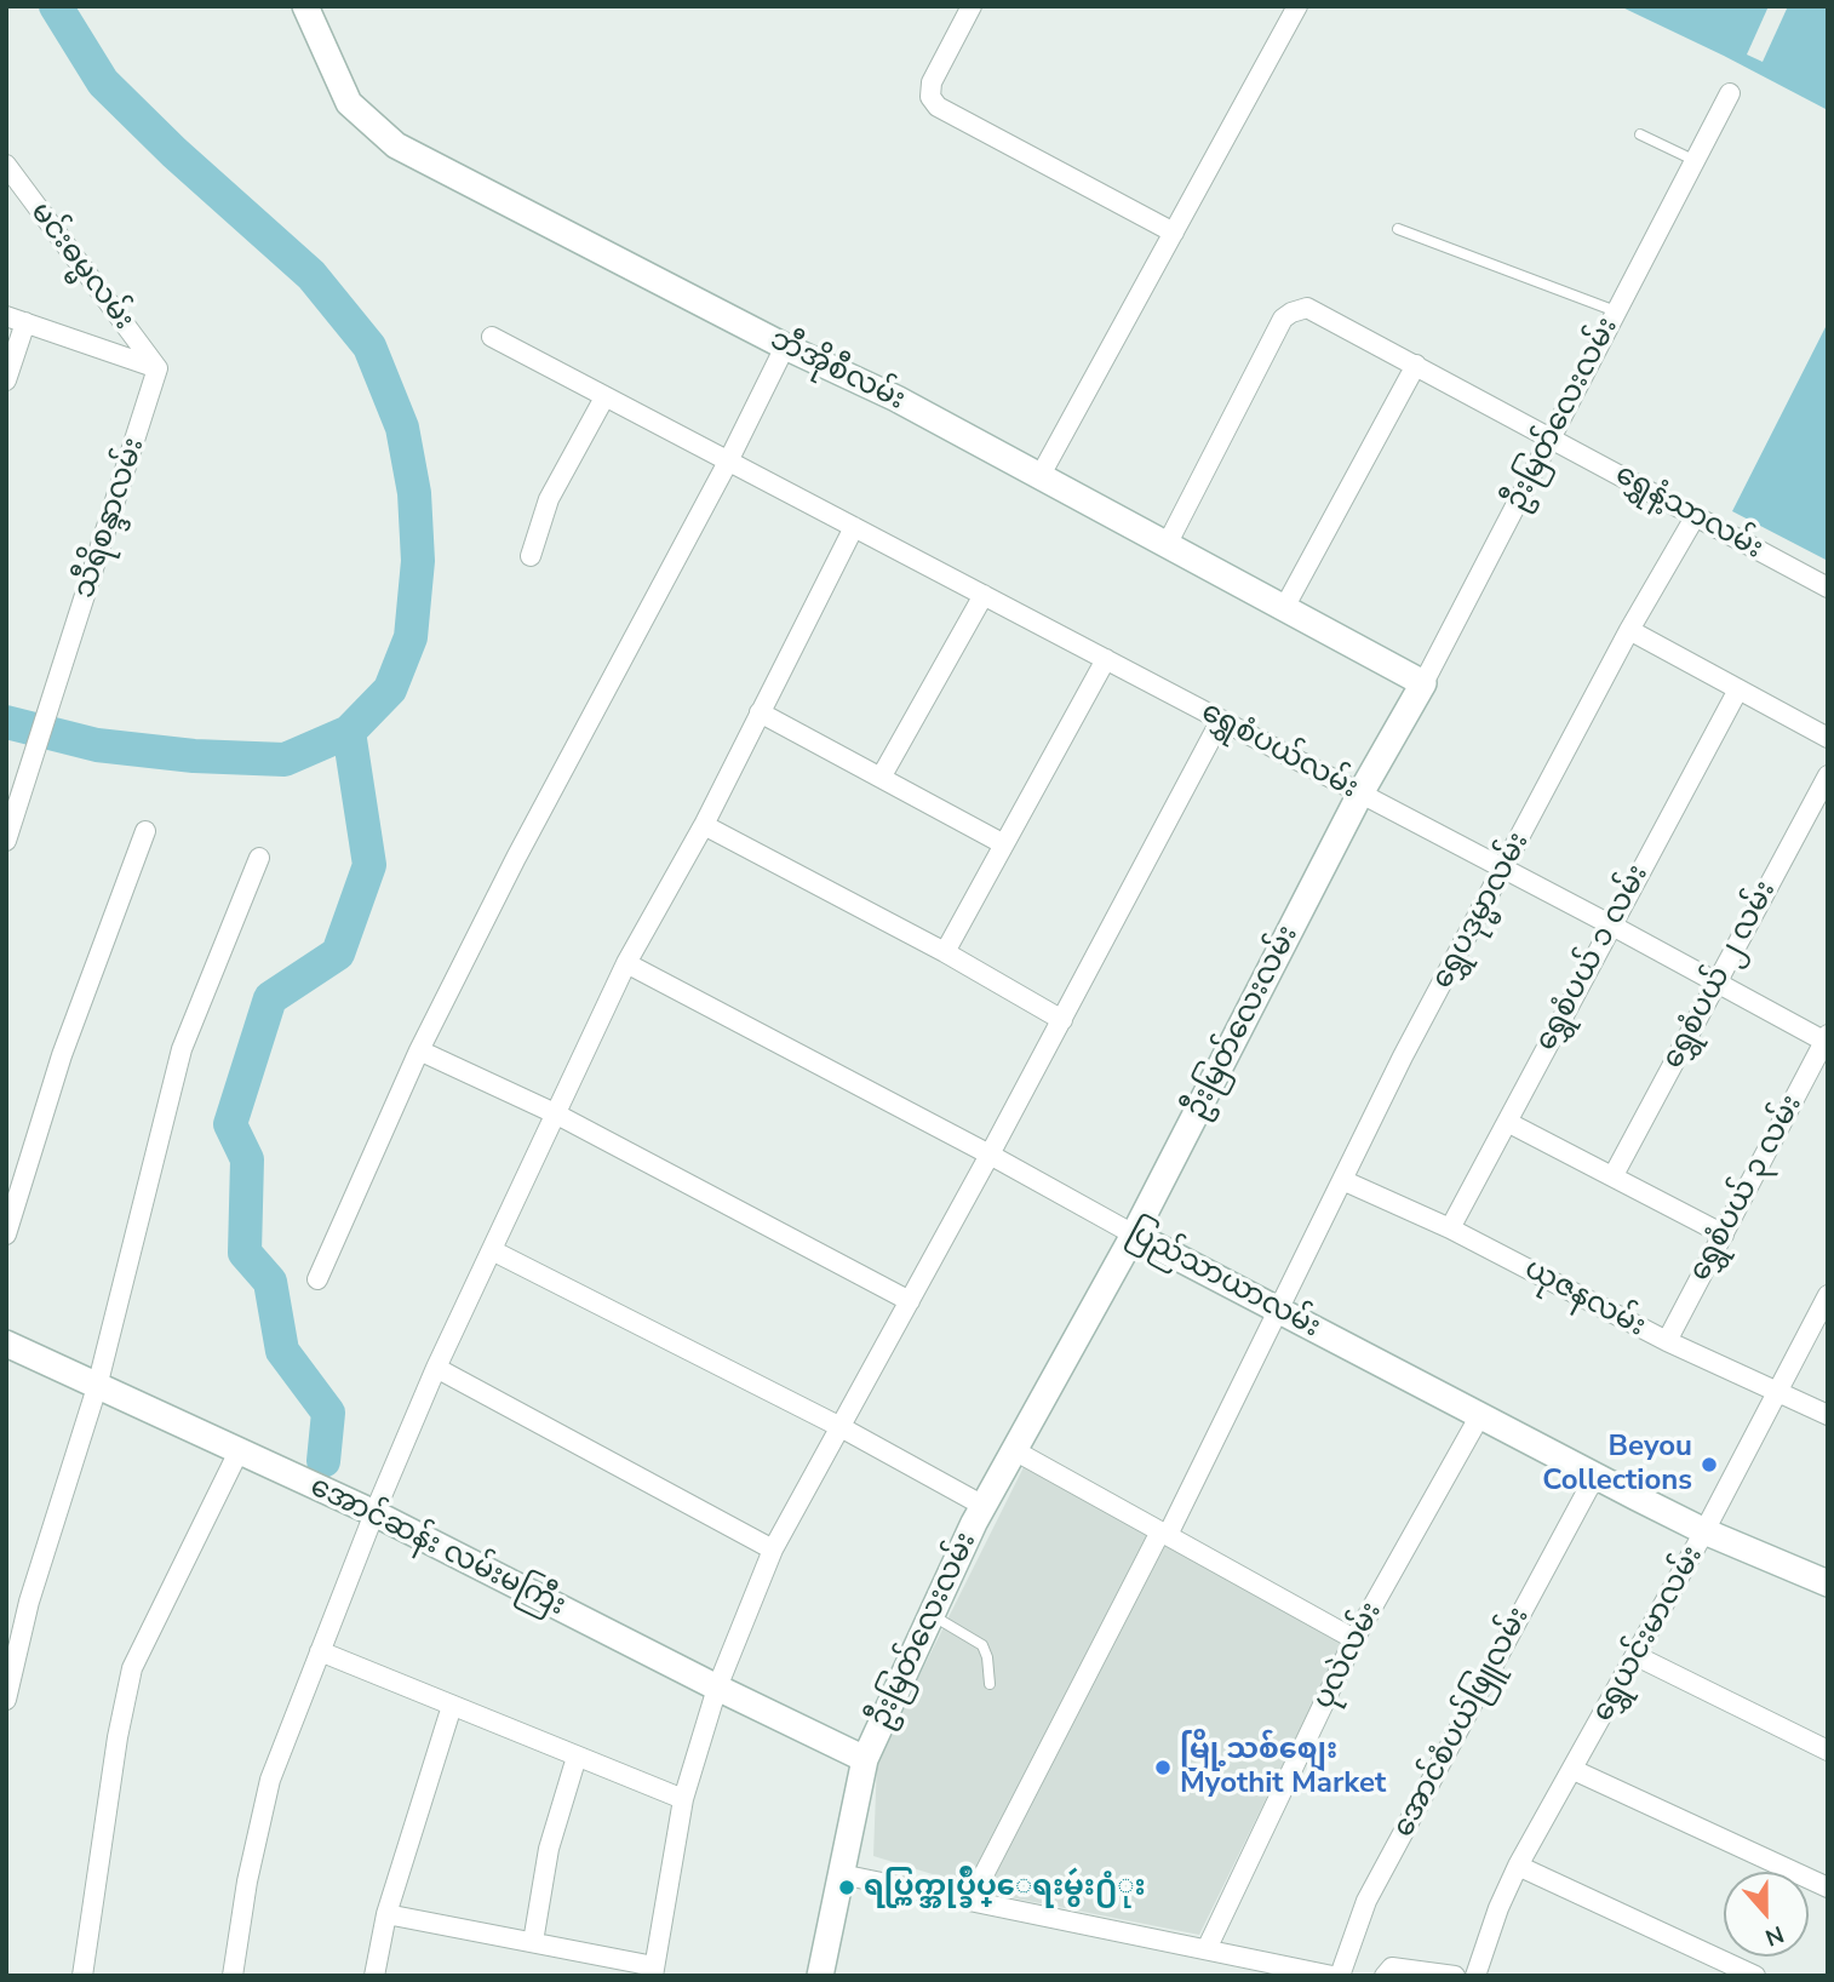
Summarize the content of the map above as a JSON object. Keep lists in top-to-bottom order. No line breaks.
{"streets":{"main road":["ဘီအိုစီလမ်း","ဦးမြတ်လေးလမ်း","ပြည်သာယာလမ်း","အောင်ဆန်း လမ်းမကြီး"],"street":["မင်းဓမ္မလမ်း","ရွှေနံ့သာလမ်း","သီရိစန္ဒာလမ်း","ရွှေစံပယ်လမ်း","ရွှေပဒုမ္မာလမ်း","ရွှေစံပယ် ၁ လမ်း","ရွှေစံပယ် ၂ လမ်း","ရွှေစံပယ် ၃ လမ်း","ယုဇနလမ်း","ရွှေယင်းမာလမ်း","ပုလဲလမ်း","အောင်စံပယ်ဖြူလမ်း"]},"crossings":[["မင်းဓမ္မလမ်း","သီရိစန္ဒာလမ်း"],["ဘီအိုစီလမ်း","ဦးမြတ်လေးလမ်း"],["ဘီအိုစီလမ်း","ရွှေနံ့သာလမ်း"],["ဦးမြတ်လေးလမ်း","ရွှေနံ့သာလမ်း"],["ဦးမြတ်လေးလမ်း","ရွှေစံပယ်လမ်း"],["ဦးမြတ်လေးလမ်း","ပြည်သာယာလမ်း"],["ဦးမြတ်လေးလမ်း","အောင်ဆန်း လမ်းမကြီး"],["ရွှေနံ့သာလမ်း","ရွှေပဒုမ္မာလမ်း"],["ရွှေစံပယ်လမ်း","ရွှေပဒုမ္မာလမ်း"],["ရွှေစံပယ်လမ်း","ရွှေစံပယ် ၁ လမ်း"],["ရွှေစံပယ်လမ်း","ရွှေစံပယ် ၂ လမ်း"],["ရွှေစံပယ်လမ်း","ရွှေစံပယ် ၃ လမ်း"],["ရွှေပဒုမ္မာလမ်း","ပြည်သာယာလမ်း"],["ရွှေပဒုမ္မာလမ်း","ယုဇနလမ်း"],["ရွှေစံပယ် ၁ လမ်း","ယုဇနလမ်း"],["ရွှေစံပယ် ၃ လမ်း","ယုဇနလမ်း"],["ပြည်သာယာလမ်း","ရွှေယင်းမာလမ်း"],["ပြည်သာယာလမ်း","ပုလဲလမ်း"],["ပြည်သာယာလမ်း","အောင်စံပယ်ဖြူလမ်း"],["ယုဇနလမ်း","ရွှေယင်းမာလမ်း"]],"places":["Beyou Collections","မြို့သစ်စျေး Myothit Market","ရပ္ကြက္အုပ္ခ်ဳပ္ေရးမွဴး႐ံုး"],"north":"bottom"}
